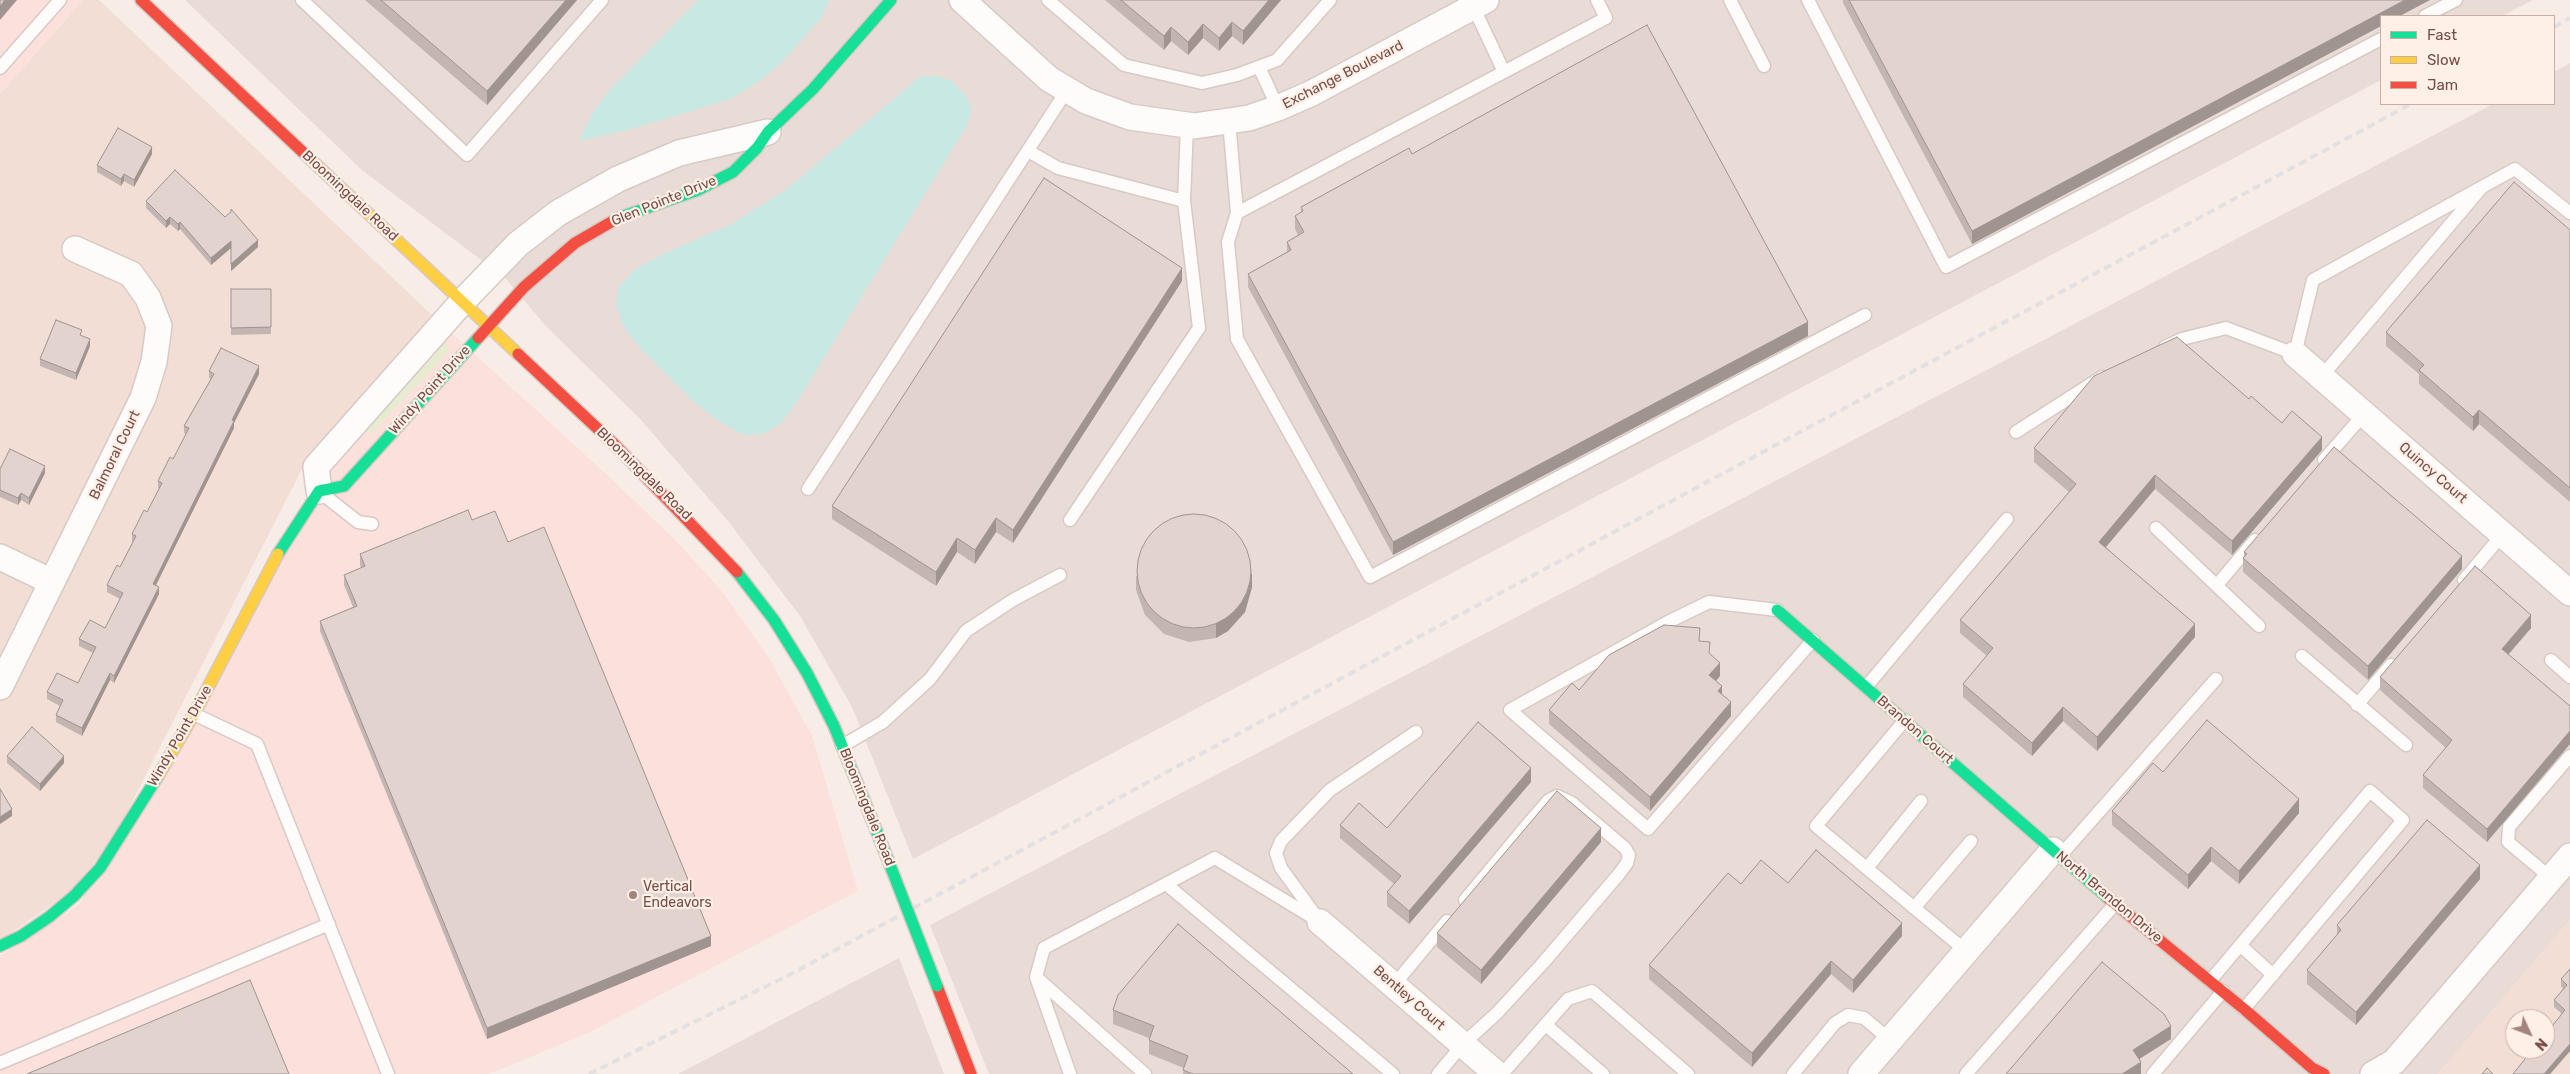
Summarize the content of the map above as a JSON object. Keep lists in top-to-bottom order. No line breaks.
{"streets":{"street":["Exchange Boulevard","Bloomingdale Road","Glen Pointe Drive","Windy Point Drive","Balmoral Court","Quincy Court","Brandon Court","North Brandon Drive","Bentley Court"]},"crossings":[["Bloomingdale Road","Glen Pointe Drive"],["Bloomingdale Road","Windy Point Drive"],["Glen Pointe Drive","Windy Point Drive"],["Brandon Court","North Brandon Drive"]],"places":["Vertical Endeavors"],"legend":["Fast","Slow","Jam"],"north":"bottom right"}
